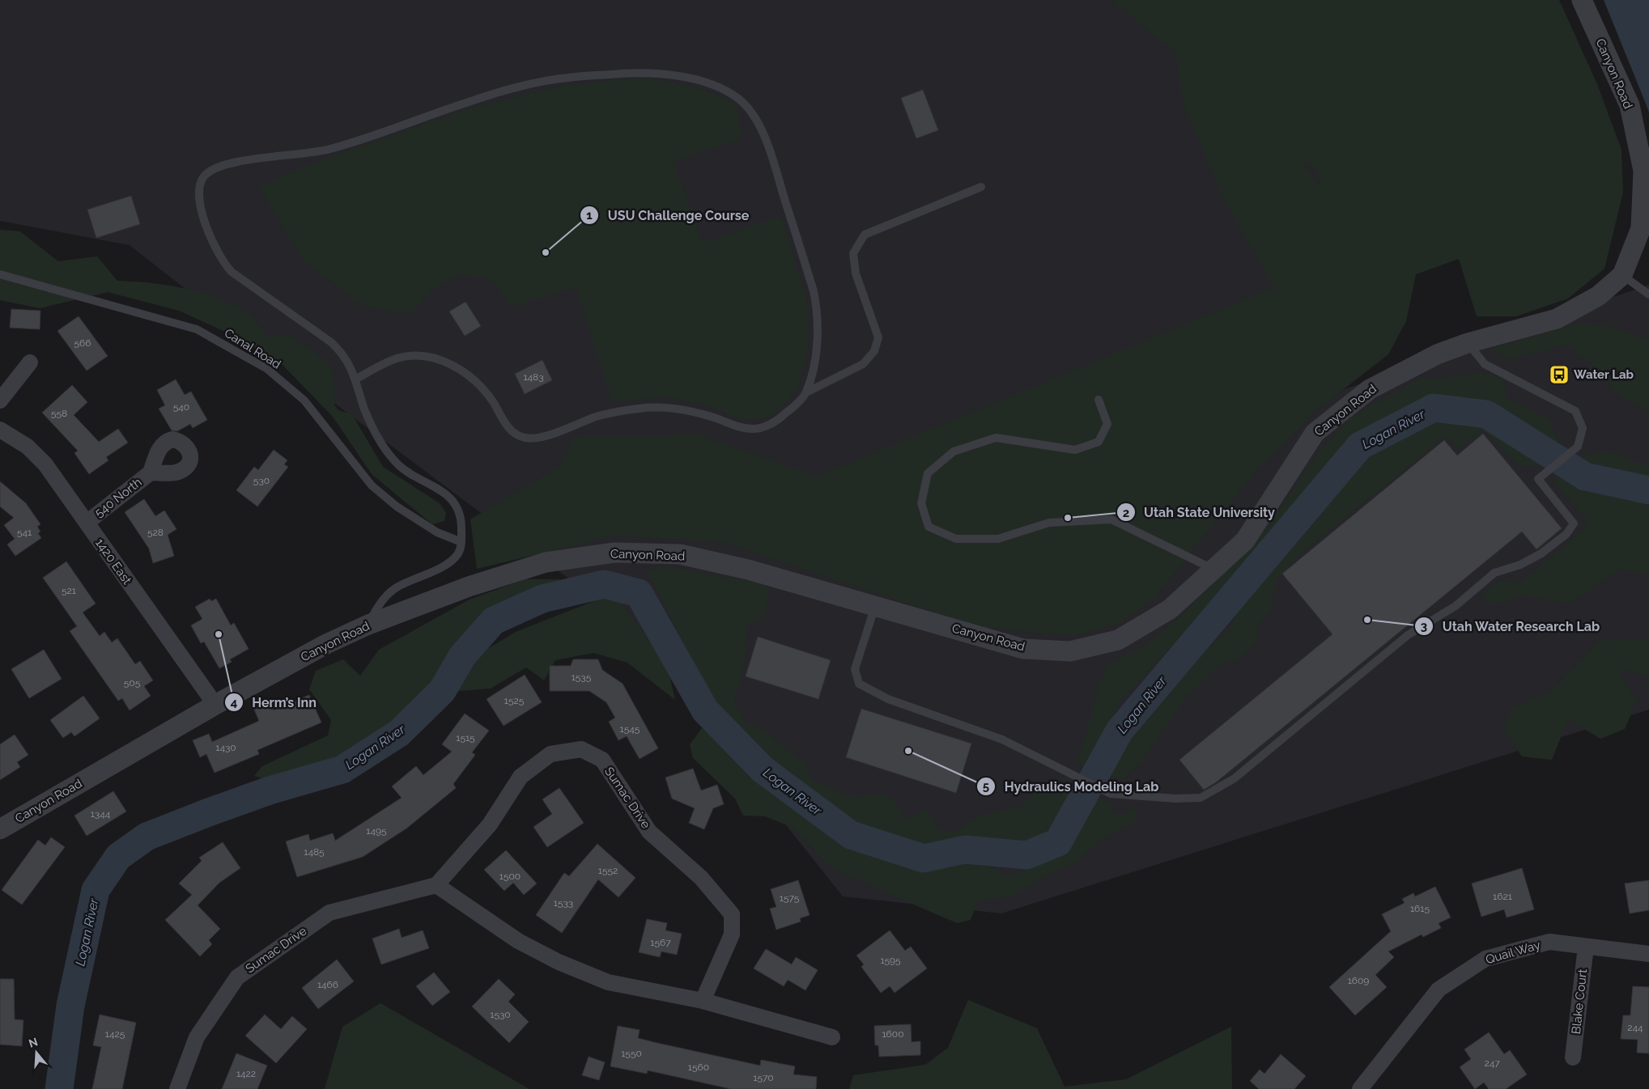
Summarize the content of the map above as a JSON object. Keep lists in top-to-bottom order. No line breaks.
{"streets":{"street":["Canyon Road","540 North","1420 East","Sumac Drive","Quail Way","Blake Court"],"lane":["Canal Road"]},"crossings":[["Canyon Road","1420 East"],["540 North","1420 East"],["Quail Way","Blake Court"]],"water":["Logan River"],"places":{"other":["USU Challenge Course","Utah State University","Utah Water Research Lab","Herm’s Inn","Hydraulics Modeling Lab"],"bus stop":["Water Lab"]},"house_numbers":["566","1483","540","558","530","541","528","521","1535","505","1525","1545","1515","1430","1344","1495","1485","1552","1500","1621","1575","1533","1615","1567","1595","1609","1466","1530","244","1425","1600","1550","247","1560","1422","1570"],"north":"top"}
